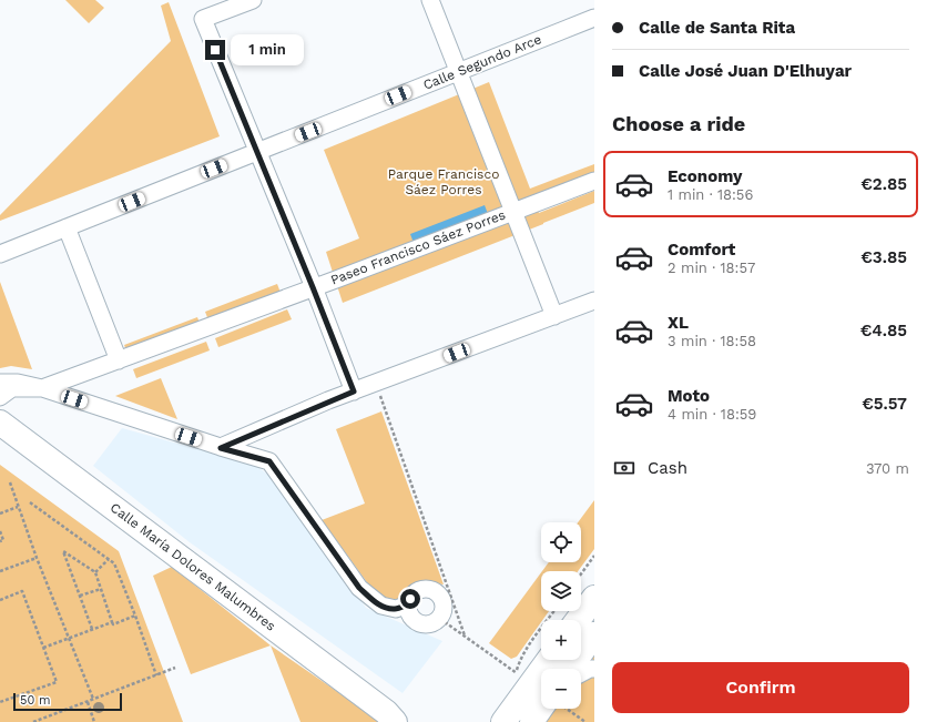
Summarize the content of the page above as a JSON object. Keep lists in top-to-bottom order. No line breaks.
{"streets":{"main road":["Calle María Dolores Malumbres"],"street":["Calle Segundo Arce","Paseo Francisco Sáez Porres"]},"parks":["Parque Francisco Sáez Porres"],"scale_bar":"50 m","page":{"banner":["Calle de Santa Rita","Calle José Juan D'Elhuyar"],"bubble":"1 min","heading":"Choose a ride","list":[{"name":"Economy","note":"1 min · 18:56","value":"€2.85"},{"name":"Comfort","note":"2 min · 18:57","value":"€3.85"},{"name":"XL","note":"3 min · 18:58","value":"€4.85"},{"name":"Moto","note":"4 min · 18:59","value":"€5.57"}],"pay":["Cash","370 m"],"map_buttons":["+","−"],"buttons":"Confirm","scale":"50 m"}}
